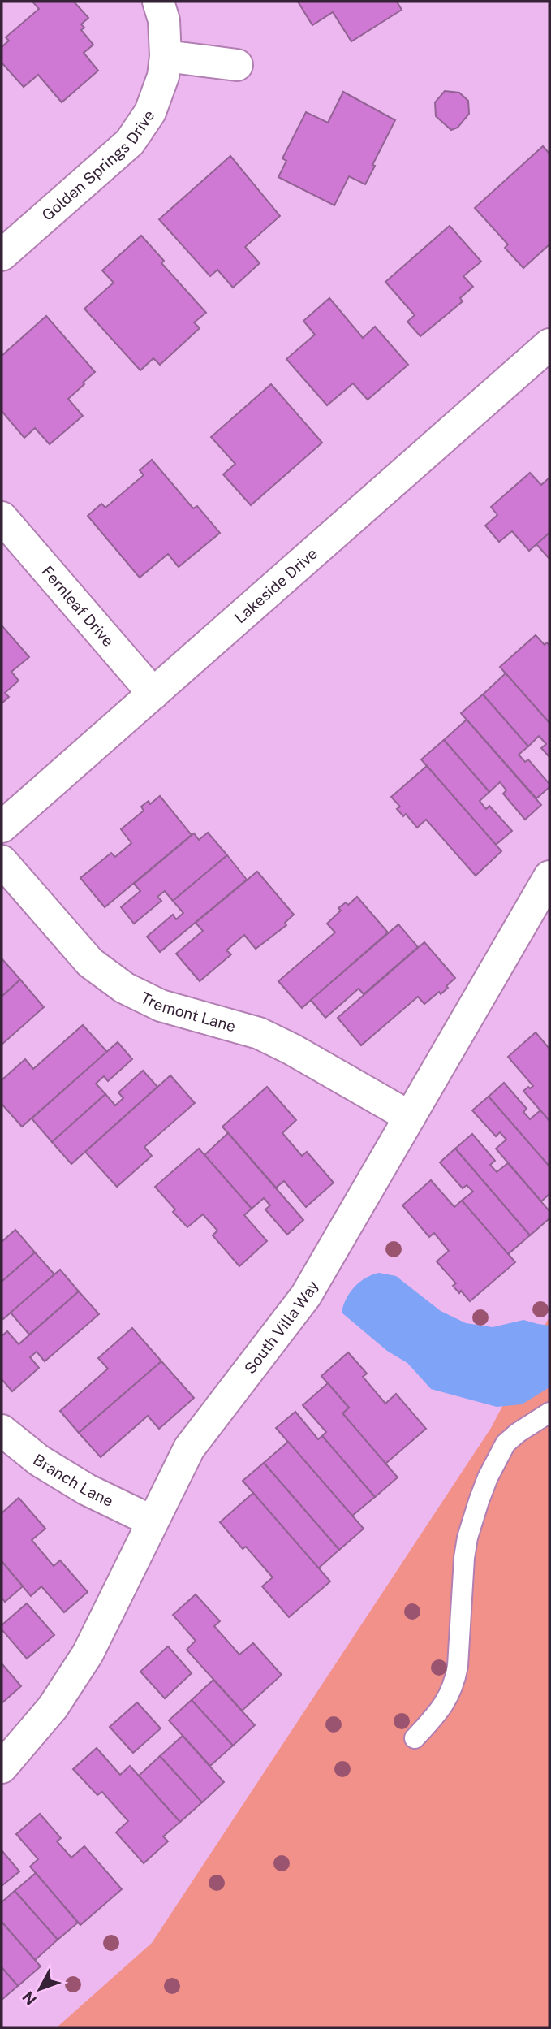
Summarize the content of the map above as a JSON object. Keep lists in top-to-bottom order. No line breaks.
{"streets":{"street":["Golden Springs Drive","Lakeside Drive","Fernleaf Drive","Tremont Lane","South Villa Way","Branch Lane"]},"crossings":[["Lakeside Drive","Fernleaf Drive"],["Tremont Lane","South Villa Way"],["South Villa Way","Branch Lane"]],"north":"bottom left"}
